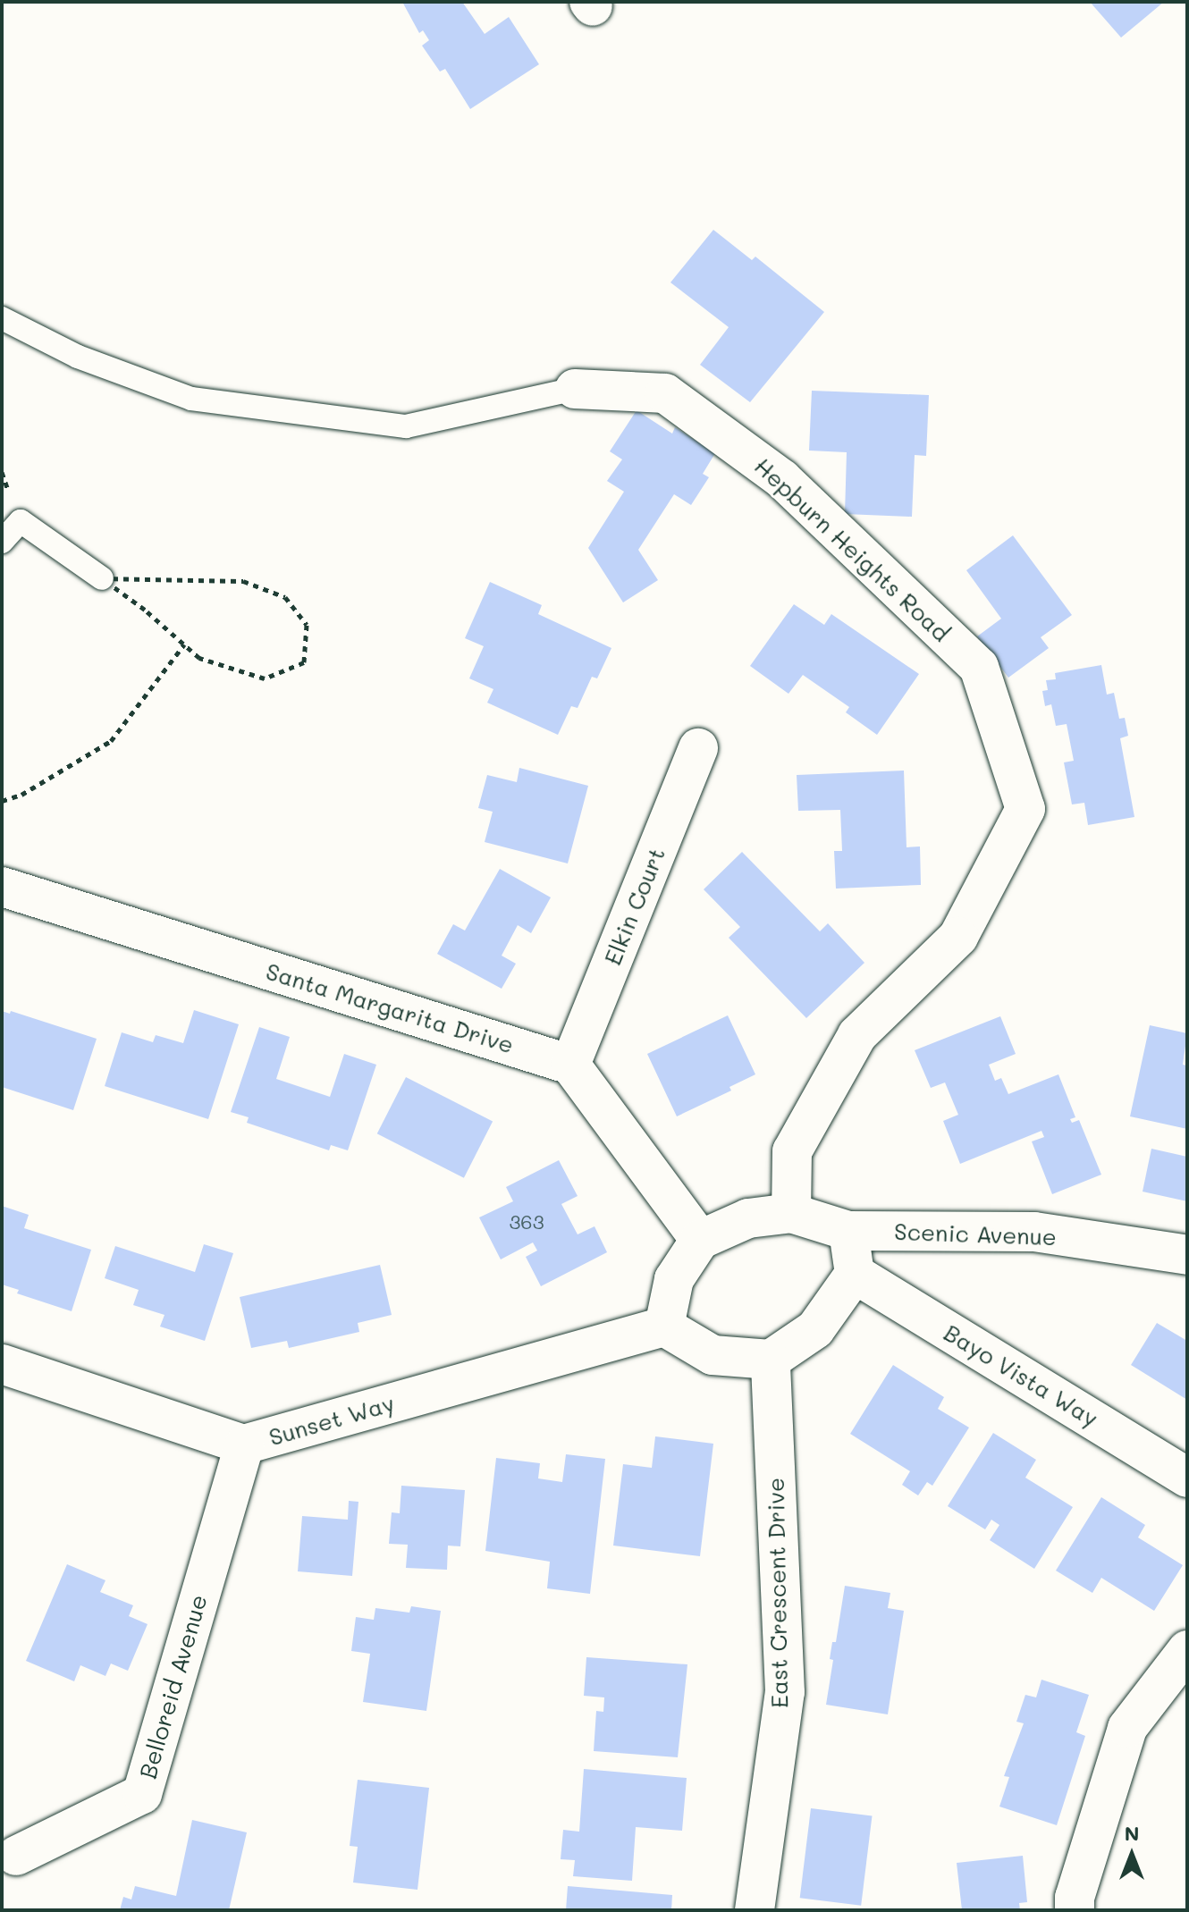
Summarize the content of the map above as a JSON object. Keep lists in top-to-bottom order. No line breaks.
{"streets":{"street":["Hepburn Heights Road","Elkin Court","Santa Margarita Drive","Scenic Avenue","Bayo Vista Way","Sunset Way","East Crescent Drive","Belloreid Avenue"]},"crossings":[["Hepburn Heights Road","Scenic Avenue"],["Hepburn Heights Road","Bayo Vista Way"],["Hepburn Heights Road","Sunset Way"],["Hepburn Heights Road","East Crescent Drive"],["Elkin Court","Santa Margarita Drive"],["Scenic Avenue","Bayo Vista Way"],["Scenic Avenue","Sunset Way"],["Scenic Avenue","East Crescent Drive"],["Bayo Vista Way","Sunset Way"],["Bayo Vista Way","East Crescent Drive"],["Sunset Way","East Crescent Drive"],["Sunset Way","Belloreid Avenue"]],"house_numbers":["363"],"north":"top"}
